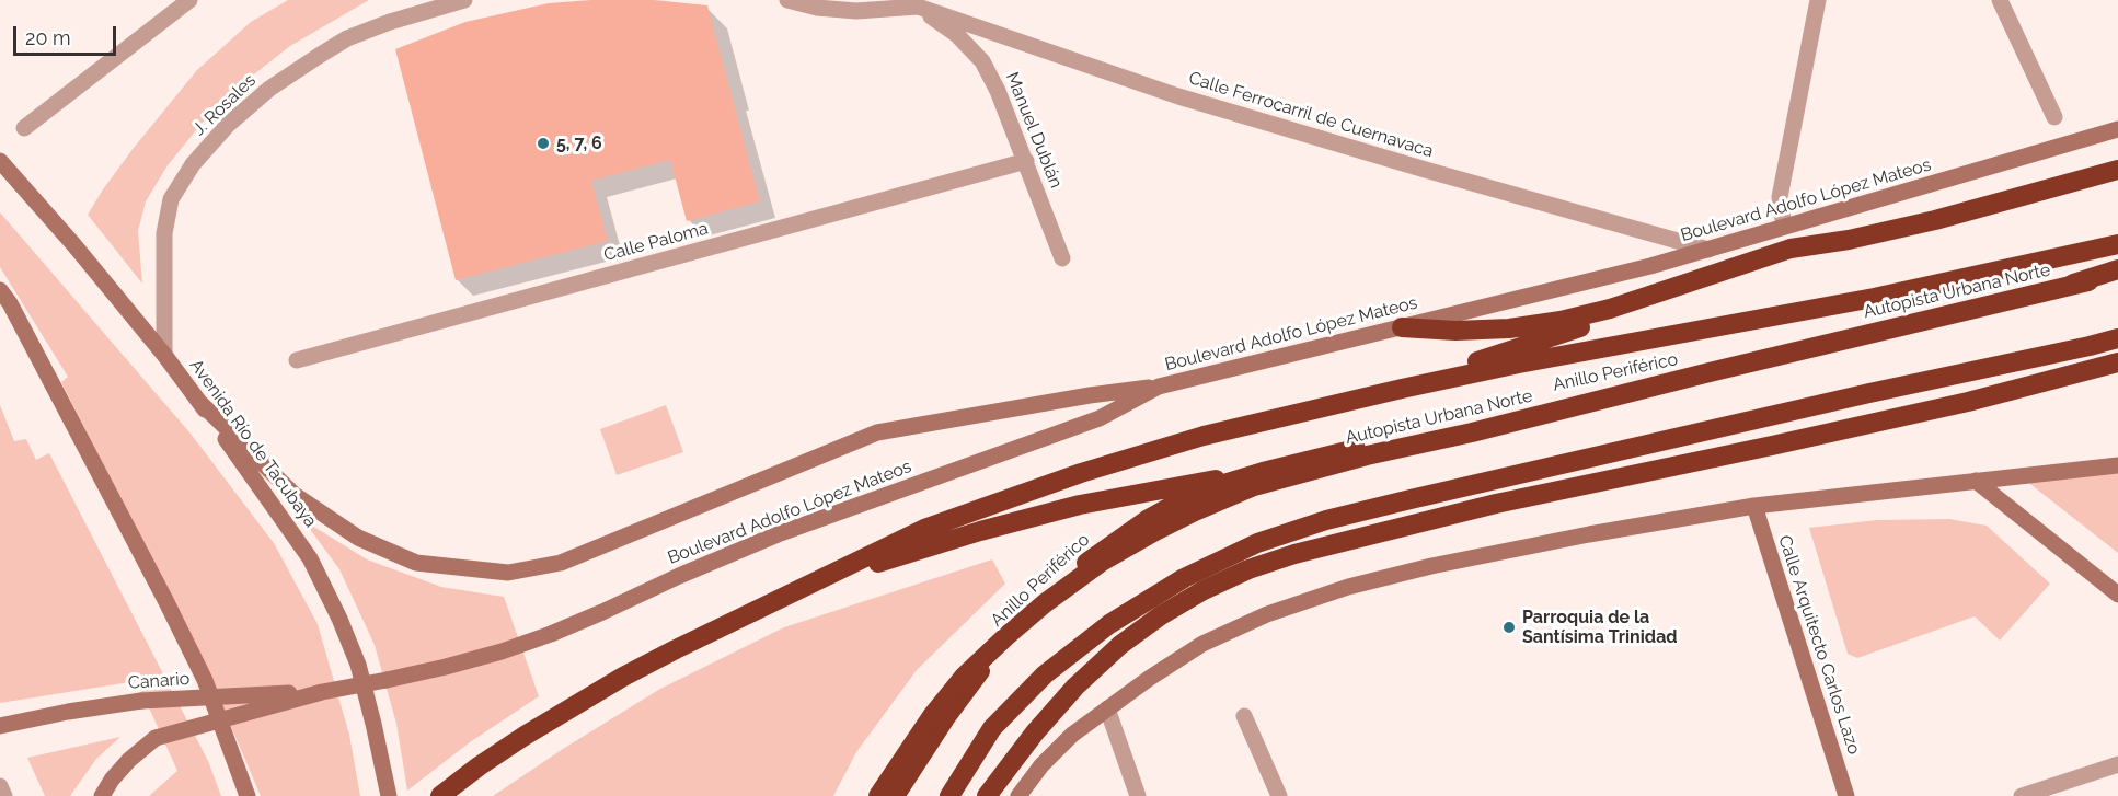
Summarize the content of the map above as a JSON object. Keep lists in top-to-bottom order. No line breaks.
{"streets":{"highway":["Autopista Urbana Norte","Anillo Periférico"],"main road":["Boulevard Adolfo López Mateos","Avenida Río de Tacubaya","Calle Arquitecto Carlos Lazo","Canario"],"street":["J. Rosales","Calle Ferrocarril de Cuernavaca","Manuel Dublán","Calle Paloma"]},"crossings":[["J. Rosales","Avenida Río de Tacubaya"],["Calle Ferrocarril de Cuernavaca","Manuel Dublán"],["Calle Ferrocarril de Cuernavaca","Boulevard Adolfo López Mateos"],["Manuel Dublán","Calle Paloma"],["Boulevard Adolfo López Mateos","Canario"],["Autopista Urbana Norte","Anillo Periférico"]],"places":["5, 7, 6","Parroquia de la Santísima Trinidad"],"scale_bar":"20 m"}
